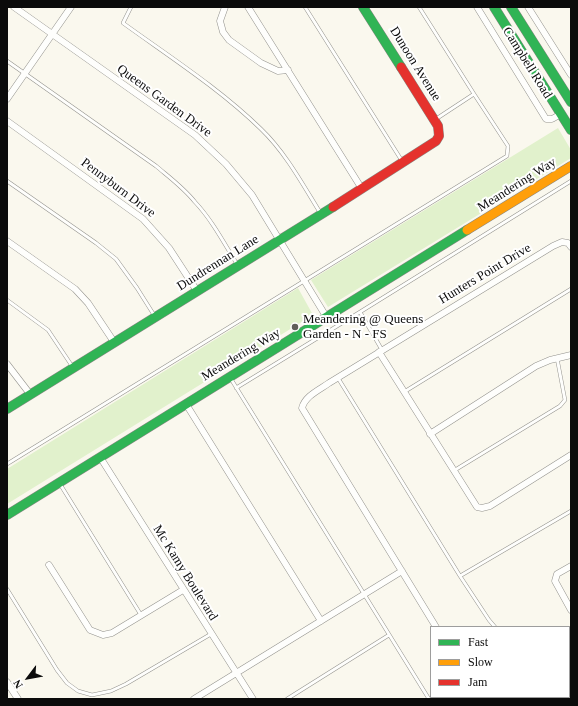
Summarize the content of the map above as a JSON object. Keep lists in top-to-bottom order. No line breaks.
{"streets":{"street":["Campbell Road","Dunoon Avenue","Queens Garden Drive","Meandering Way","Pennyburn Drive","Dundrennan Lane","Hunters Point Drive","Mc Kamy Boulevard"]},"crossings":[["Dunoon Avenue","Dundrennan Lane"],["Queens Garden Drive","Meandering Way"],["Queens Garden Drive","Dundrennan Lane"],["Meandering Way","Mc Kamy Boulevard"],["Pennyburn Drive","Dundrennan Lane"]],"places":["Meandering @ Queens Garden - N - FS"],"legend":["Fast","Slow","Jam"],"north":"bottom left"}
